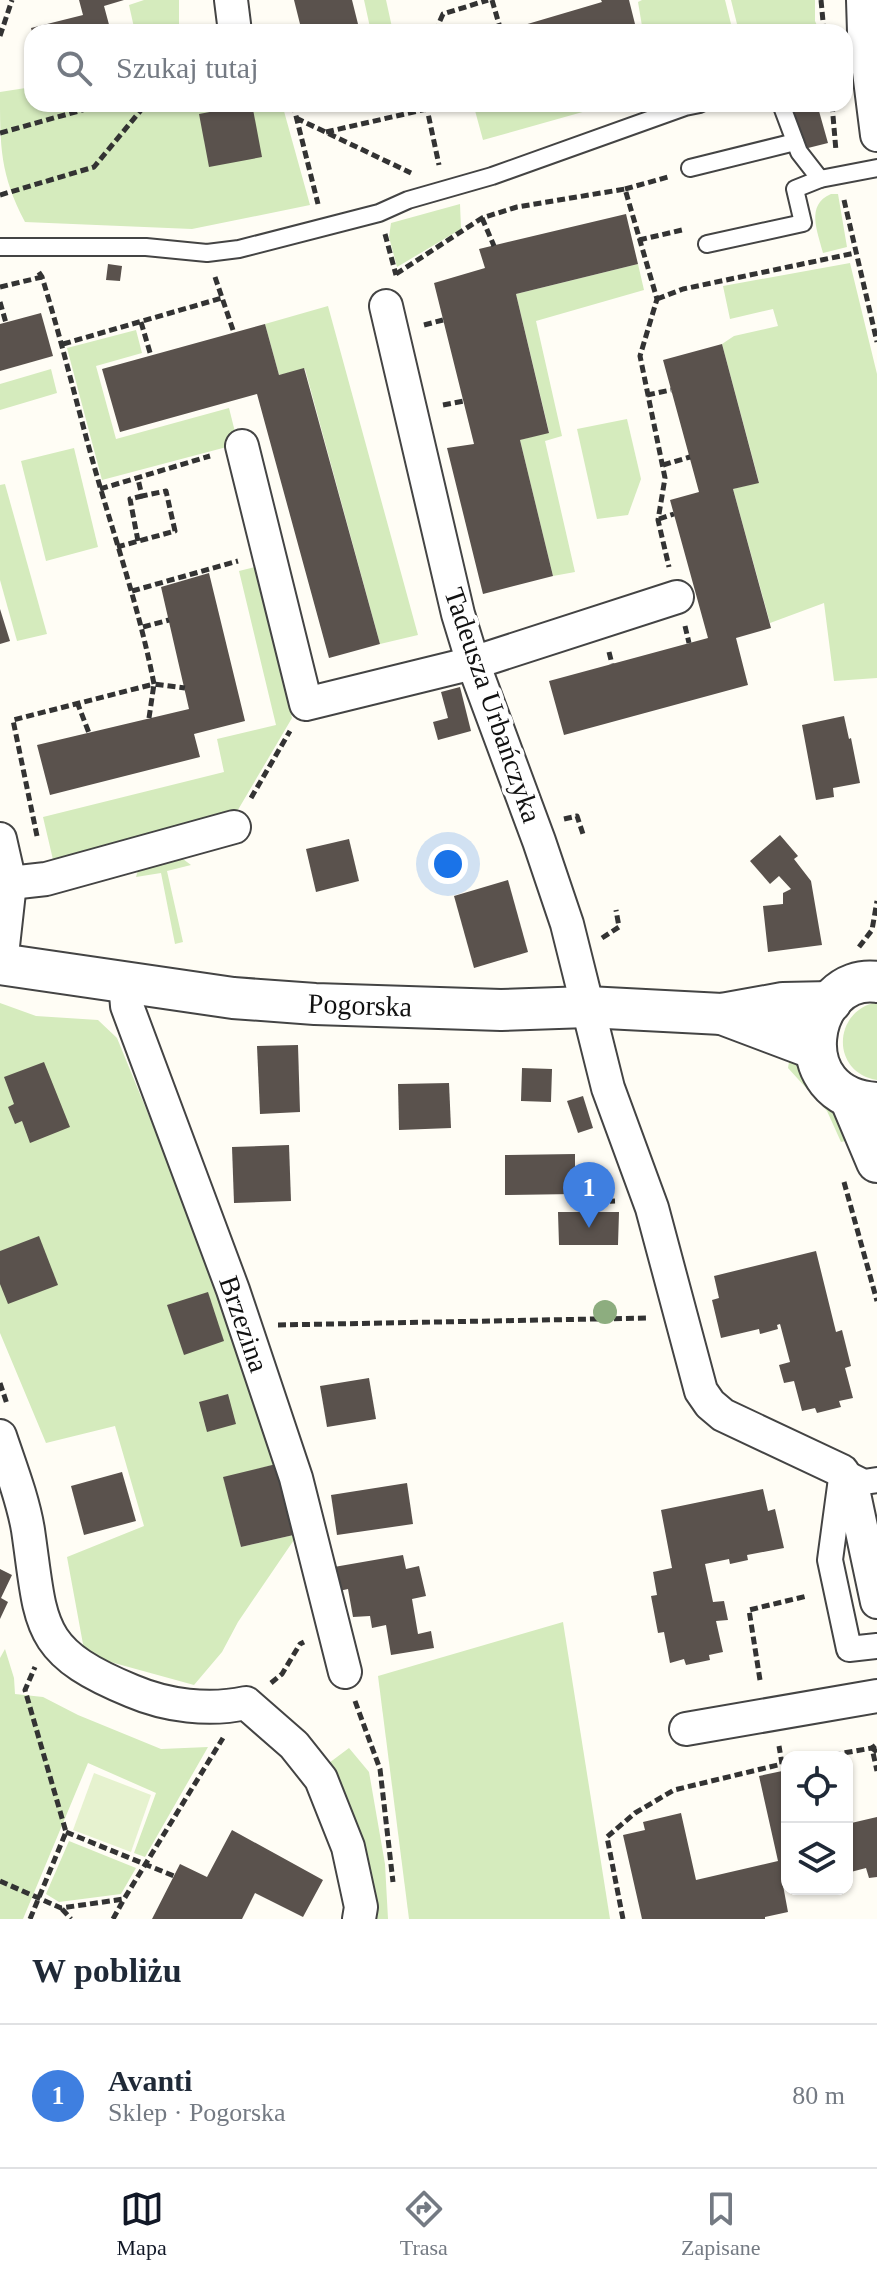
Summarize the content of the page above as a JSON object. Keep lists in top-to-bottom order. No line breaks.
{"streets":{"street":["Tadeusza Urbańczyka","Pogorska","Brzezina"]},"crossings":[["Tadeusza Urbańczyka","Pogorska"],["Pogorska","Brzezina"]],"page":{"search":"Szukaj tutaj","pins":"1","heading":"W pobliżu","list":[{"mark":"1","name":"Avanti","note":"Sklep · Pogorska","value":"80 m"}],"nav":["Mapa","Trasa","Zapisane"]}}
